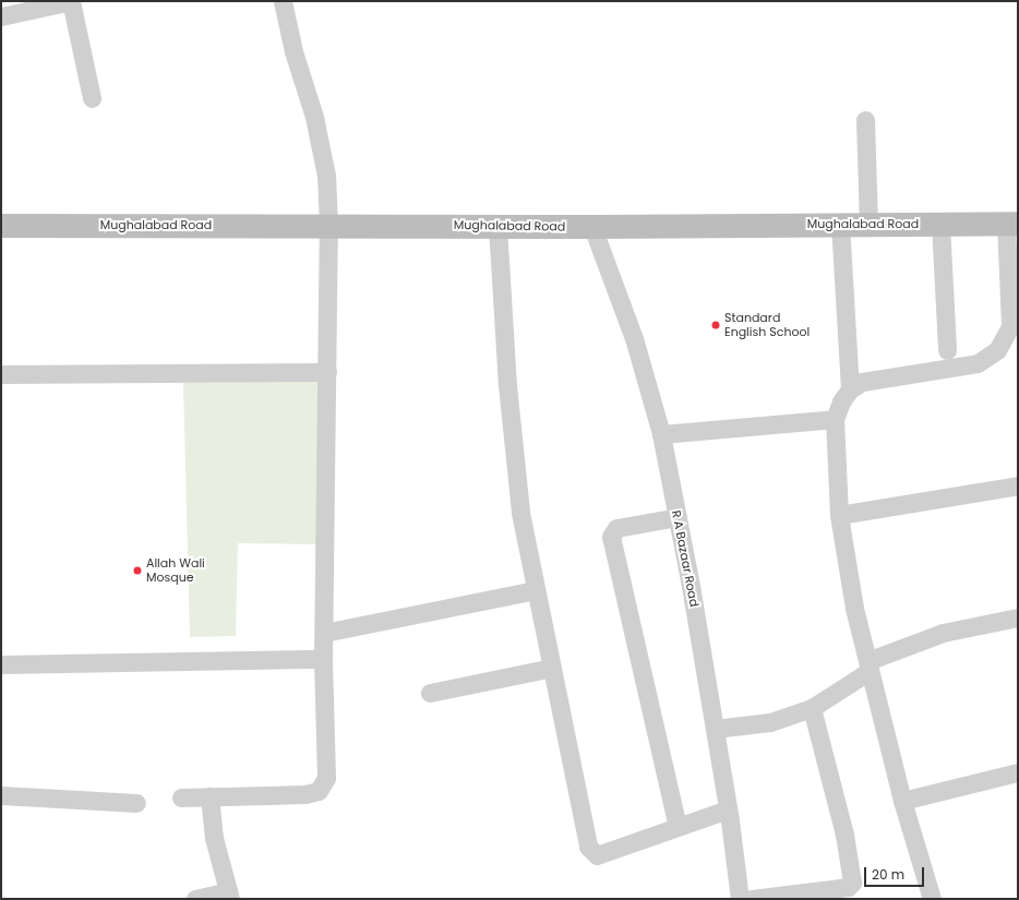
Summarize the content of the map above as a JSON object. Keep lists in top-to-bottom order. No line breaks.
{"streets":{"street":["Mughalabad Road","R A Bazaar Road"]},"crossings":[["Mughalabad Road","R A Bazaar Road"]],"places":["Standard English School","Allah Wali Mosque"],"scale_bar":"20 m"}
